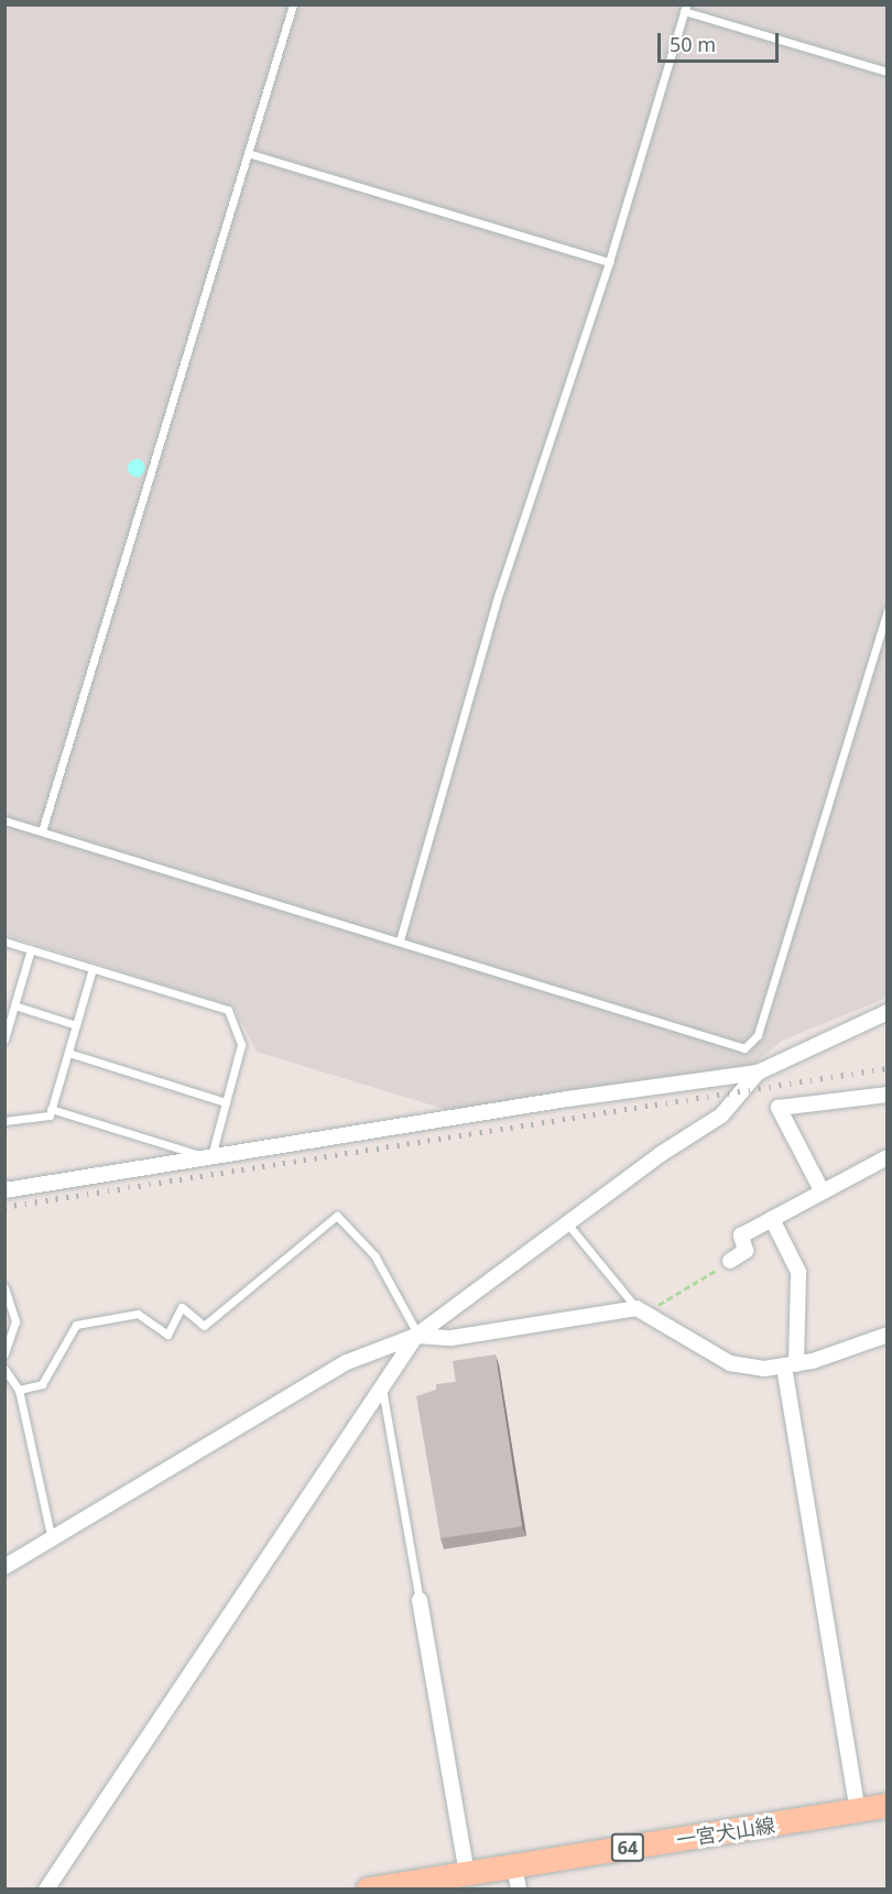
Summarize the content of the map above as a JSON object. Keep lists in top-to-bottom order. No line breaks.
{"streets":{"main road":["一宮犬山線","64"]},"scale_bar":"50 m"}
